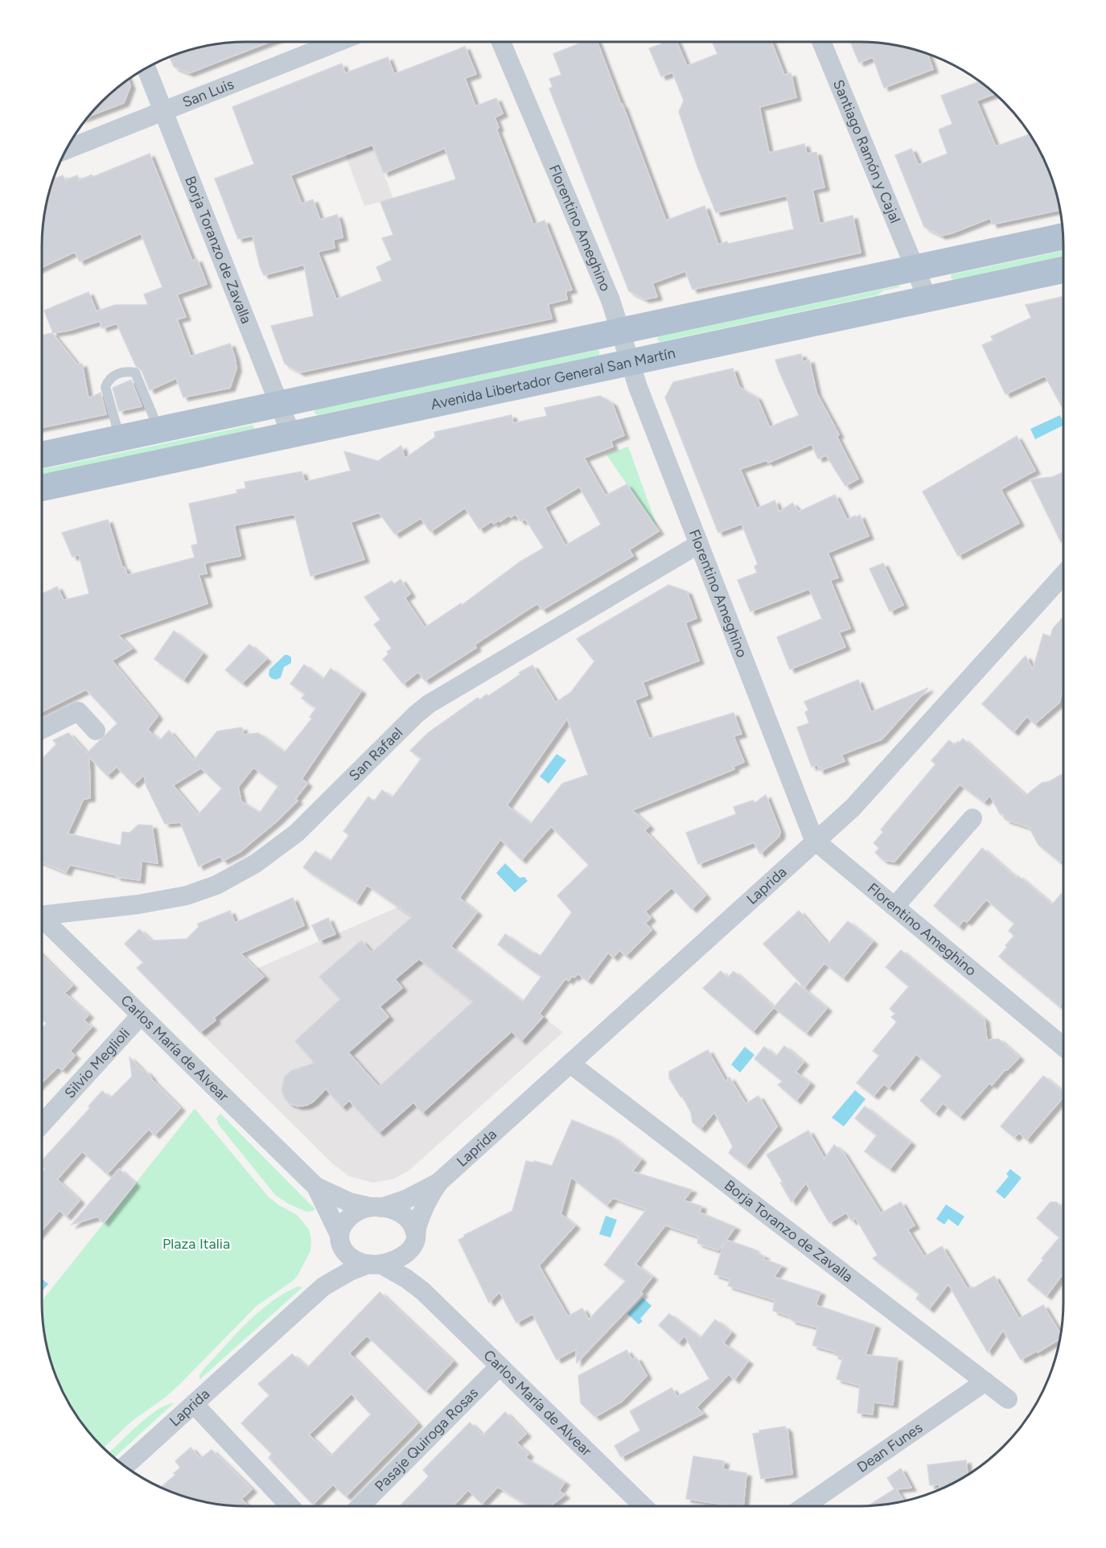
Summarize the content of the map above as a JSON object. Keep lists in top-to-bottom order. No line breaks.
{"streets":{"main road":["Avenida Libertador General San Martín"],"street":["San Luis","Santiago Ramón y Cajal","Florentino Ameghino","Borja Toranzo de Zavalla","San Rafael","Laprida","Carlos María de Alvear","Silvio Meglioli","Pasaje Quiroga Rosas","Dean Funes"]},"crossings":[["San Luis","Borja Toranzo de Zavalla"],["Santiago Ramón y Cajal","Avenida Libertador General San Martín"],["Florentino Ameghino","Avenida Libertador General San Martín"],["Florentino Ameghino","San Rafael"],["Florentino Ameghino","Laprida"],["Borja Toranzo de Zavalla","Avenida Libertador General San Martín"],["Borja Toranzo de Zavalla","Laprida"],["Borja Toranzo de Zavalla","Dean Funes"],["Laprida","Carlos María de Alvear"],["Carlos María de Alvear","Silvio Meglioli"],["Carlos María de Alvear","Pasaje Quiroga Rosas"]],"parks":["Plaza Italia"]}
